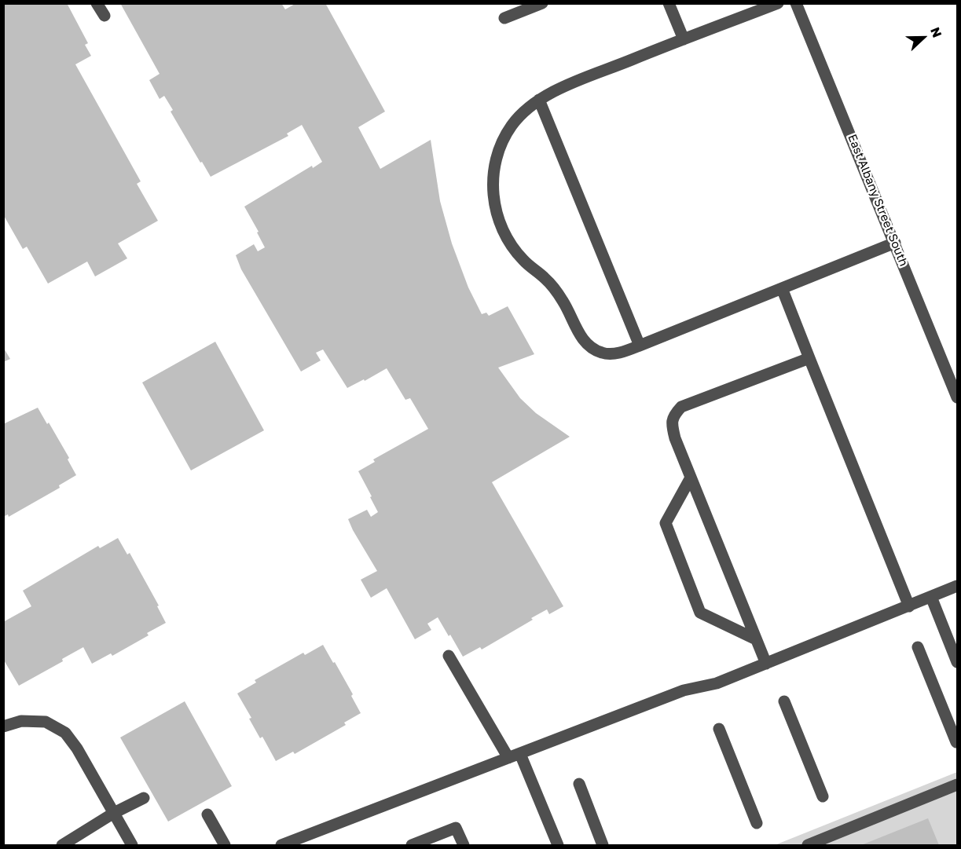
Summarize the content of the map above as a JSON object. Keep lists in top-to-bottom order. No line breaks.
{"streets":{"street":["East Albany Street South"]},"north":"right"}
